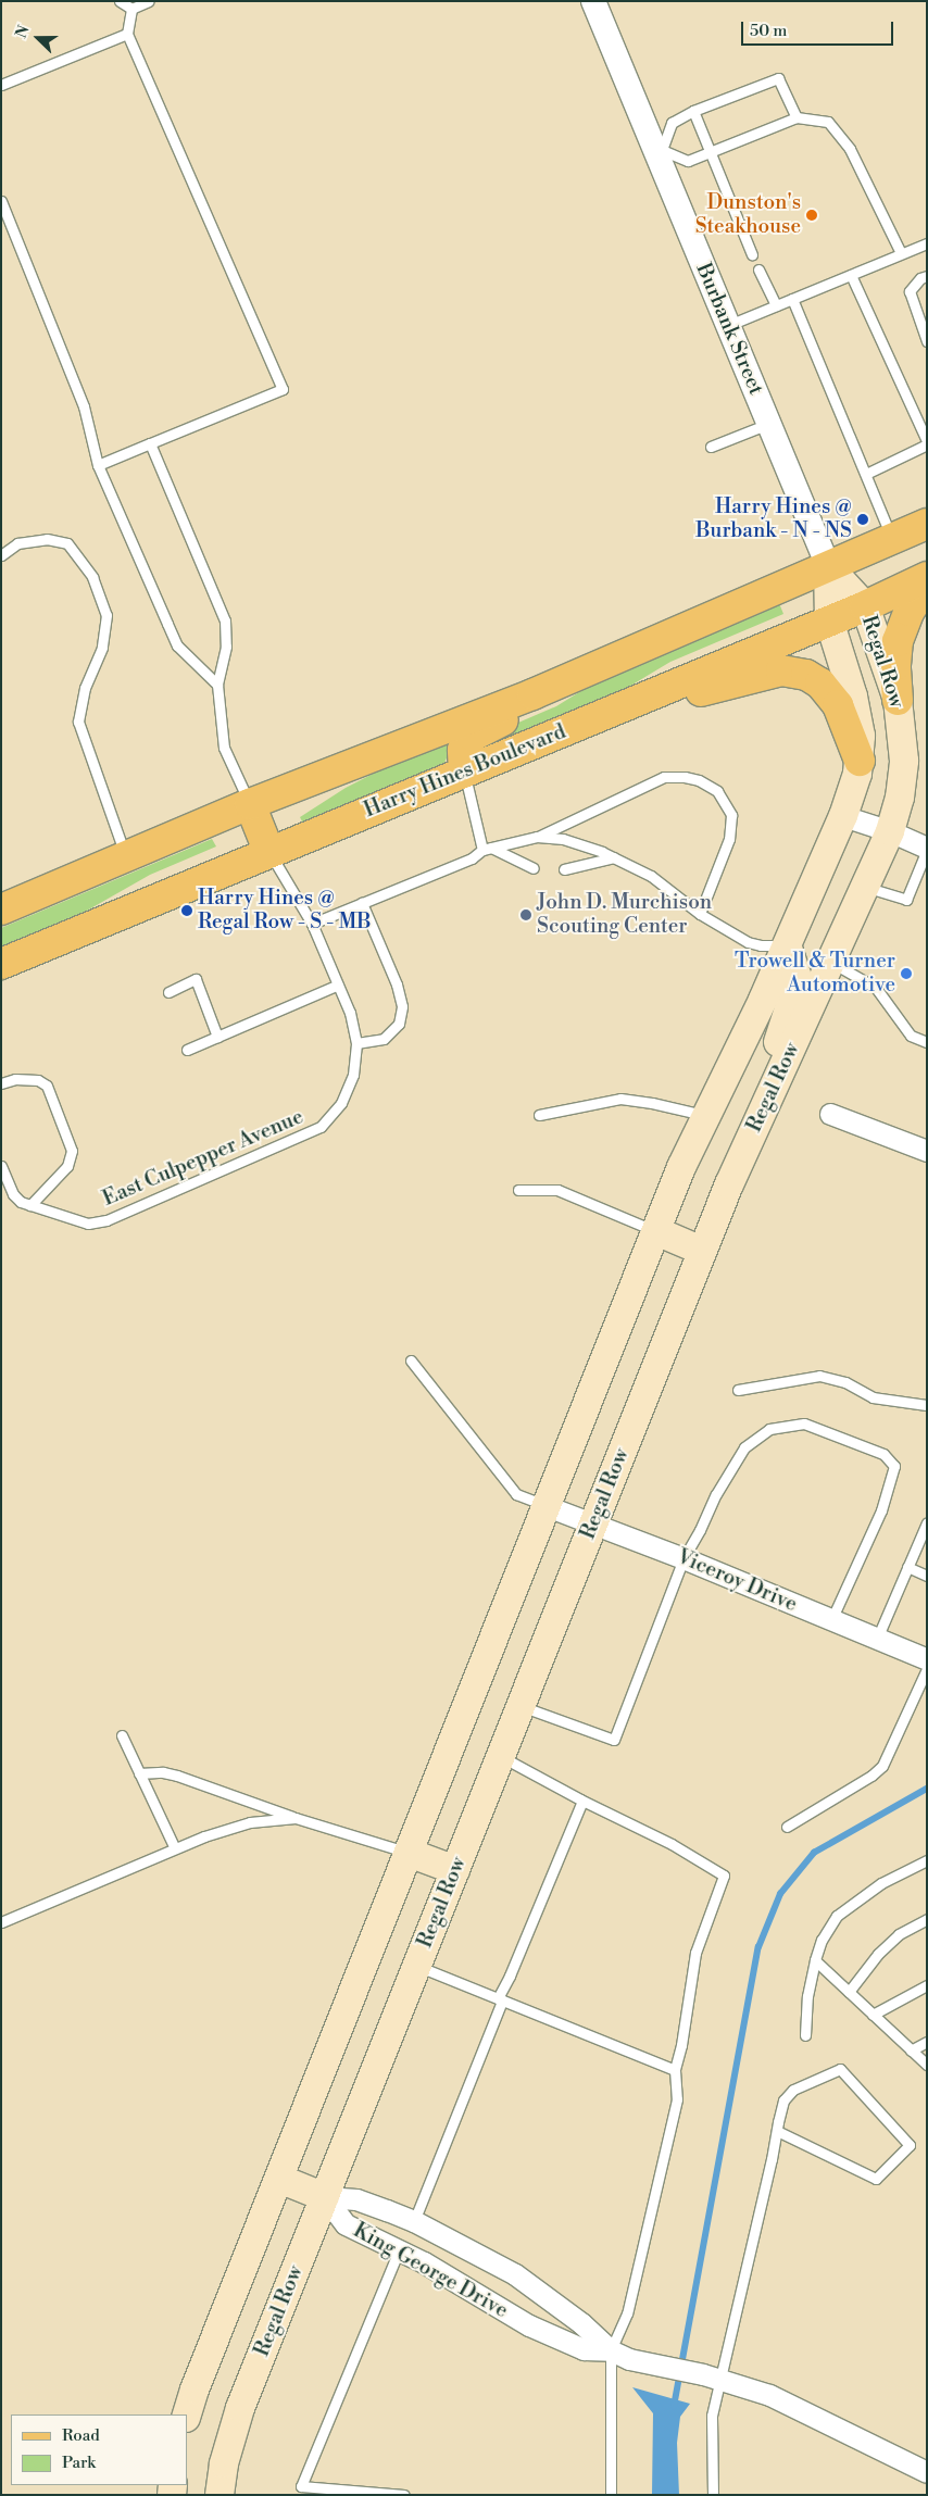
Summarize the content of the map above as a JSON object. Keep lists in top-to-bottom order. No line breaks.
{"streets":{"main road":["Regal Row","Harry Hines Boulevard"],"street":["Burbank Street","Viceroy Drive","King George Drive"],"lane":["East Culpepper Avenue"]},"crossings":[["Burbank Street","Regal Row"],["Regal Row","Harry Hines Boulevard"],["Regal Row","Viceroy Drive"],["Regal Row","King George Drive"],["Harry Hines Boulevard","East Culpepper Avenue"]],"places":["Dunston's Steakhouse","Harry Hines @ Burbank - N - NS","Harry Hines @ Regal Row - S - MB","John D. Murchison Scouting Center","Trowell & Turner Automotive"],"legend":["Road","Park"],"scale_bar":"50 m","north":"left"}
